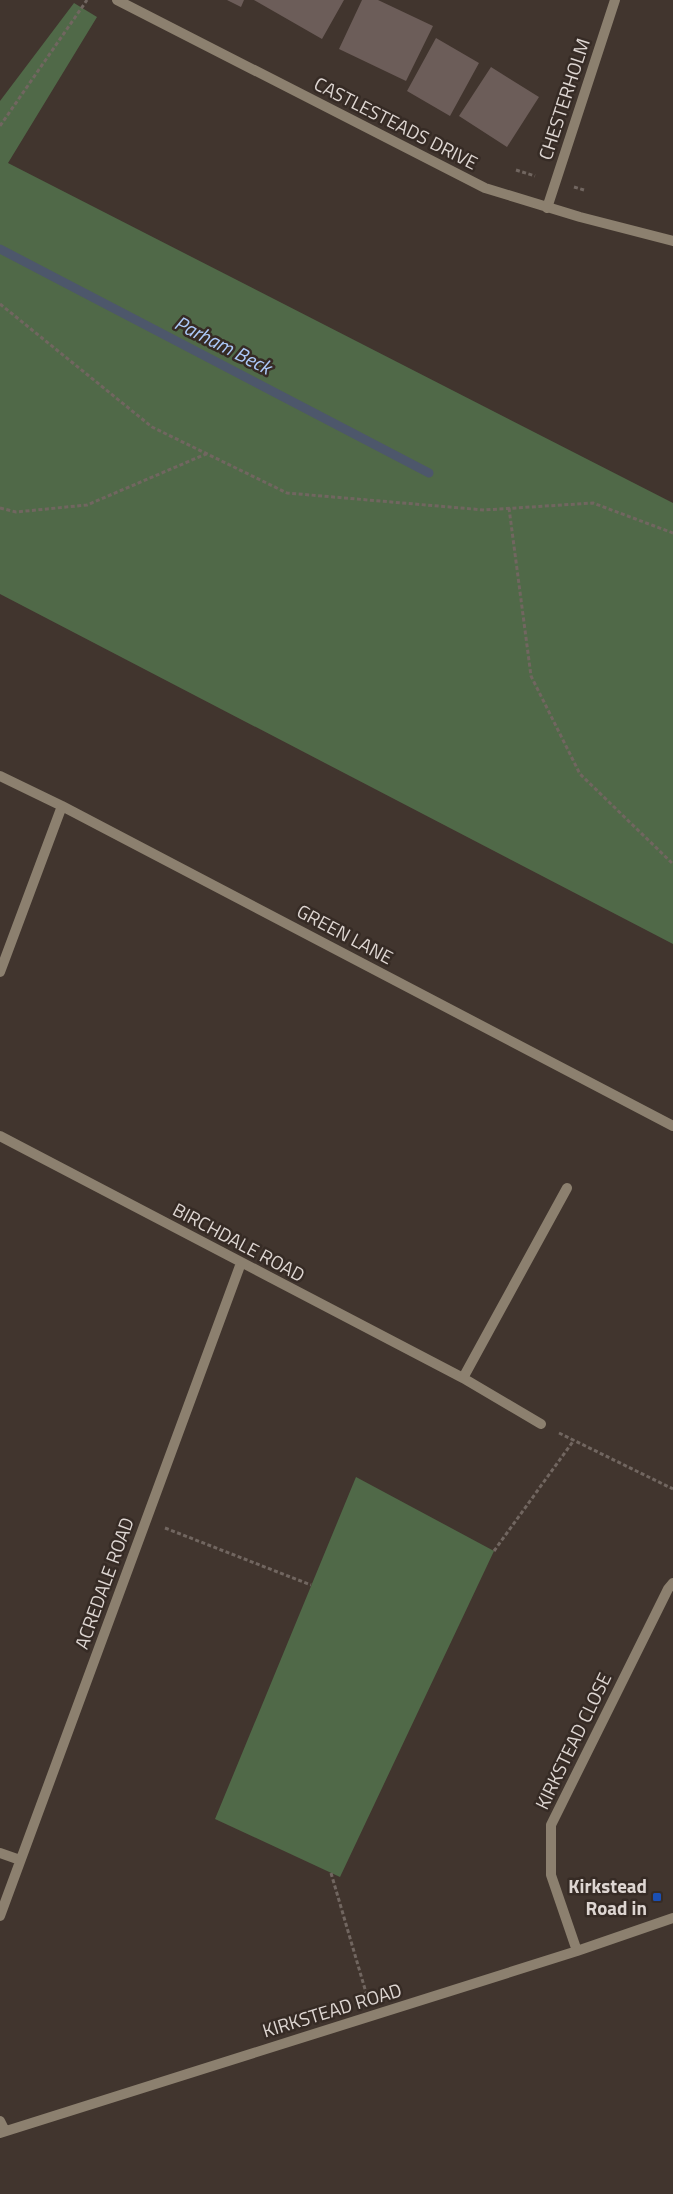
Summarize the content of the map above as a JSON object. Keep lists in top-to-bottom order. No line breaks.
{"streets":{"street":["CHESTERHOLM","CASTLESTEADS DRIVE","GREEN LANE","BIRCHDALE ROAD","ACREDALE ROAD","KIRKSTEAD CLOSE","KIRKSTEAD ROAD"]},"crossings":[["CHESTERHOLM","CASTLESTEADS DRIVE"],["BIRCHDALE ROAD","ACREDALE ROAD"],["KIRKSTEAD CLOSE","KIRKSTEAD ROAD"]],"water":["Parham Beck"],"places":{"transit":["Kirkstead Road in"]}}
